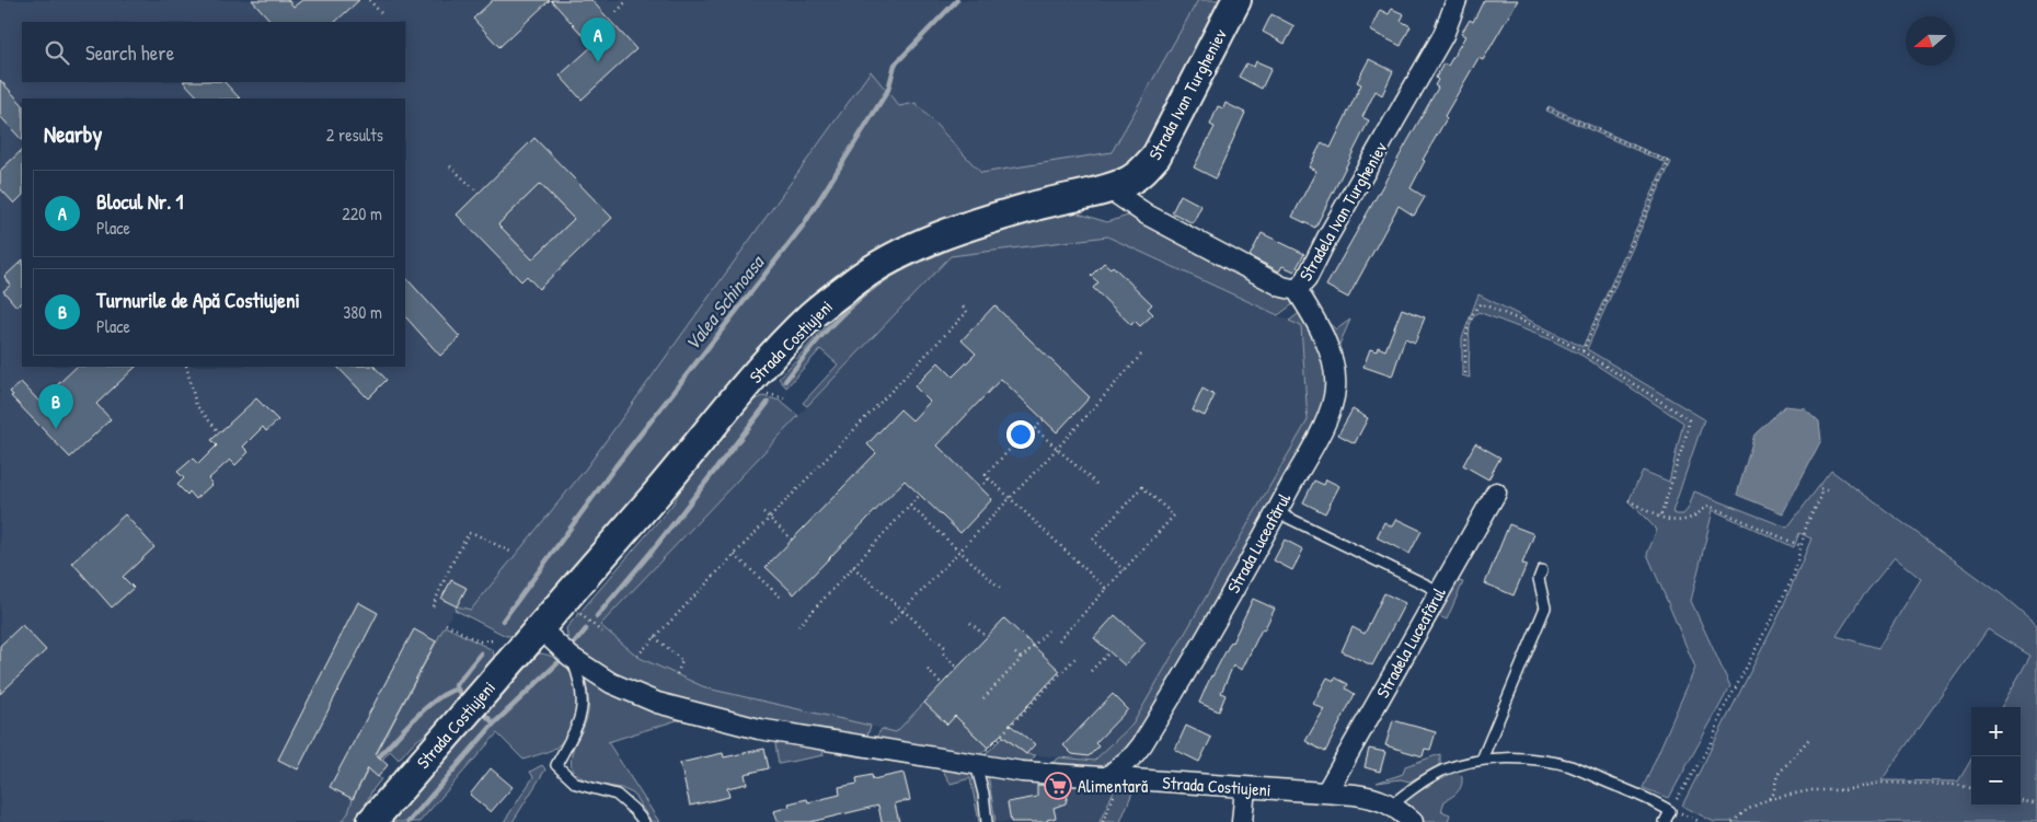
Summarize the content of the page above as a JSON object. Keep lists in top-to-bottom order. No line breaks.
{"streets":{"street":["Strada Ivan Turgheniev","Stradela Ivan Turgheniev","Strada Costiujeni","Strada Luceafărul","Stradela Luceafărul"]},"crossings":[["Strada Ivan Turgheniev","Stradela Ivan Turgheniev"],["Strada Ivan Turgheniev","Strada Costiujeni"],["Stradela Ivan Turgheniev","Strada Costiujeni"],["Stradela Ivan Turgheniev","Strada Luceafărul"],["Strada Costiujeni","Strada Luceafărul"],["Strada Costiujeni","Stradela Luceafărul"]],"water":["Valea Schinoasa"],"places":{"supermarket":["Alimentară"]},"north":"left","page":{"pins":["A","B"],"search":"Search here","heading":["Nearby","2 results"],"list":[{"mark":"A","name":"Blocul Nr. 1","note":"Place","value":"220 m"},{"mark":"B","name":"Turnurile de Apă Costiujeni","note":"Place","value":"380 m"}],"map_buttons":["+","−"]}}
